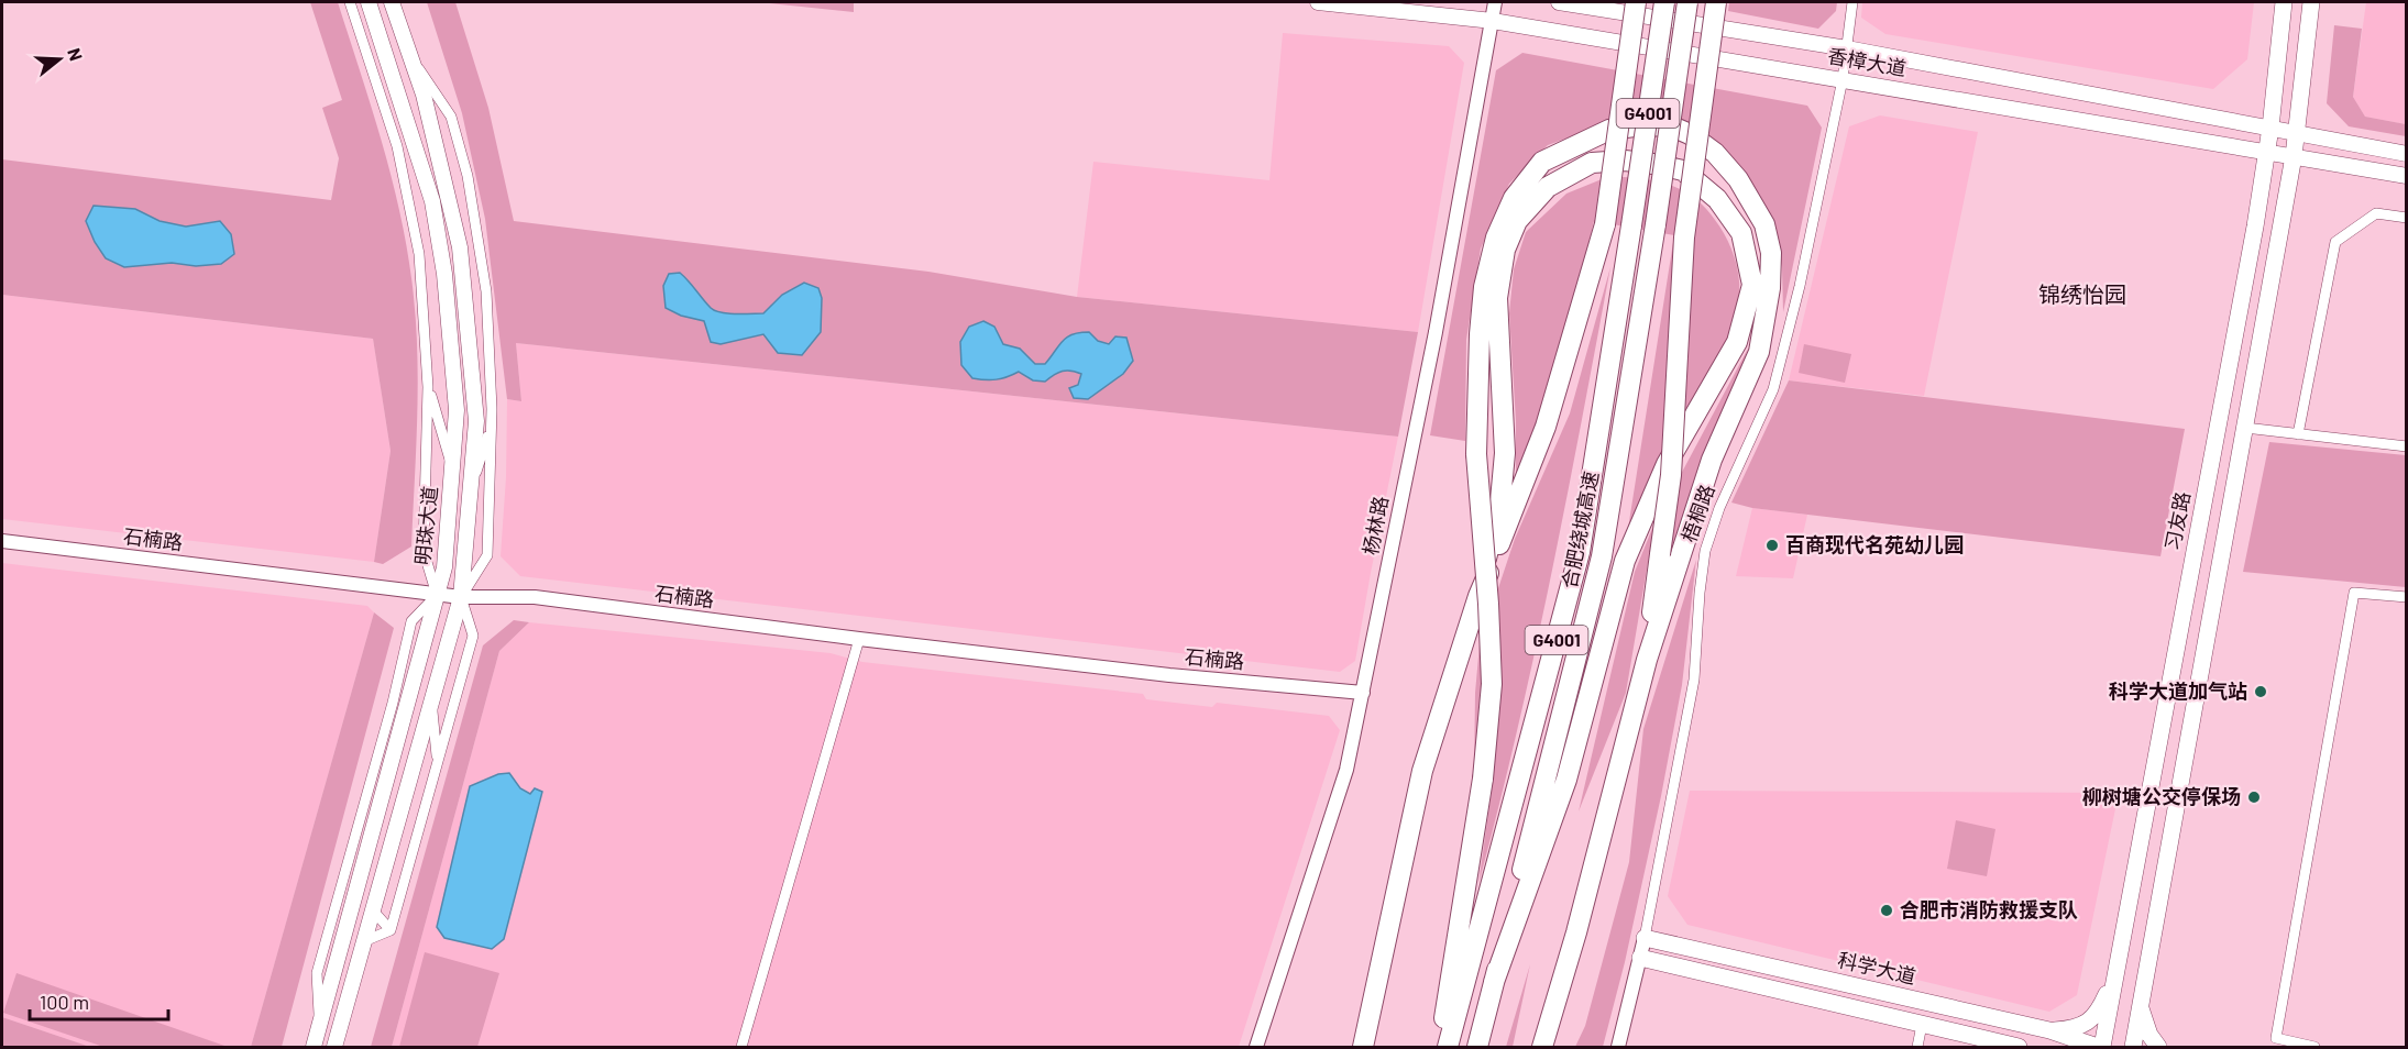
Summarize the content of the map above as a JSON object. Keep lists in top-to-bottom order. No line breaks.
{"streets":{"highway":["G4001","合肥绕城高速"],"main road":["香樟大道","习友路","明珠大道","科学大道"],"street":["梧桐路","杨林路","石楠路"]},"crossings":[["香樟大道","梧桐路"],["香樟大道","习友路"],["香樟大道","杨林路"],["梧桐路","科学大道"],["习友路","科学大道"],["明珠大道","石楠路"],["杨林路","石楠路"]],"districts":["锦绣怡园"],"places":["百商现代名苑幼儿园","科学大道加气站","柳树塘公交停保场","合肥市消防救援支队"],"scale_bar":"100 m","north":"right"}
